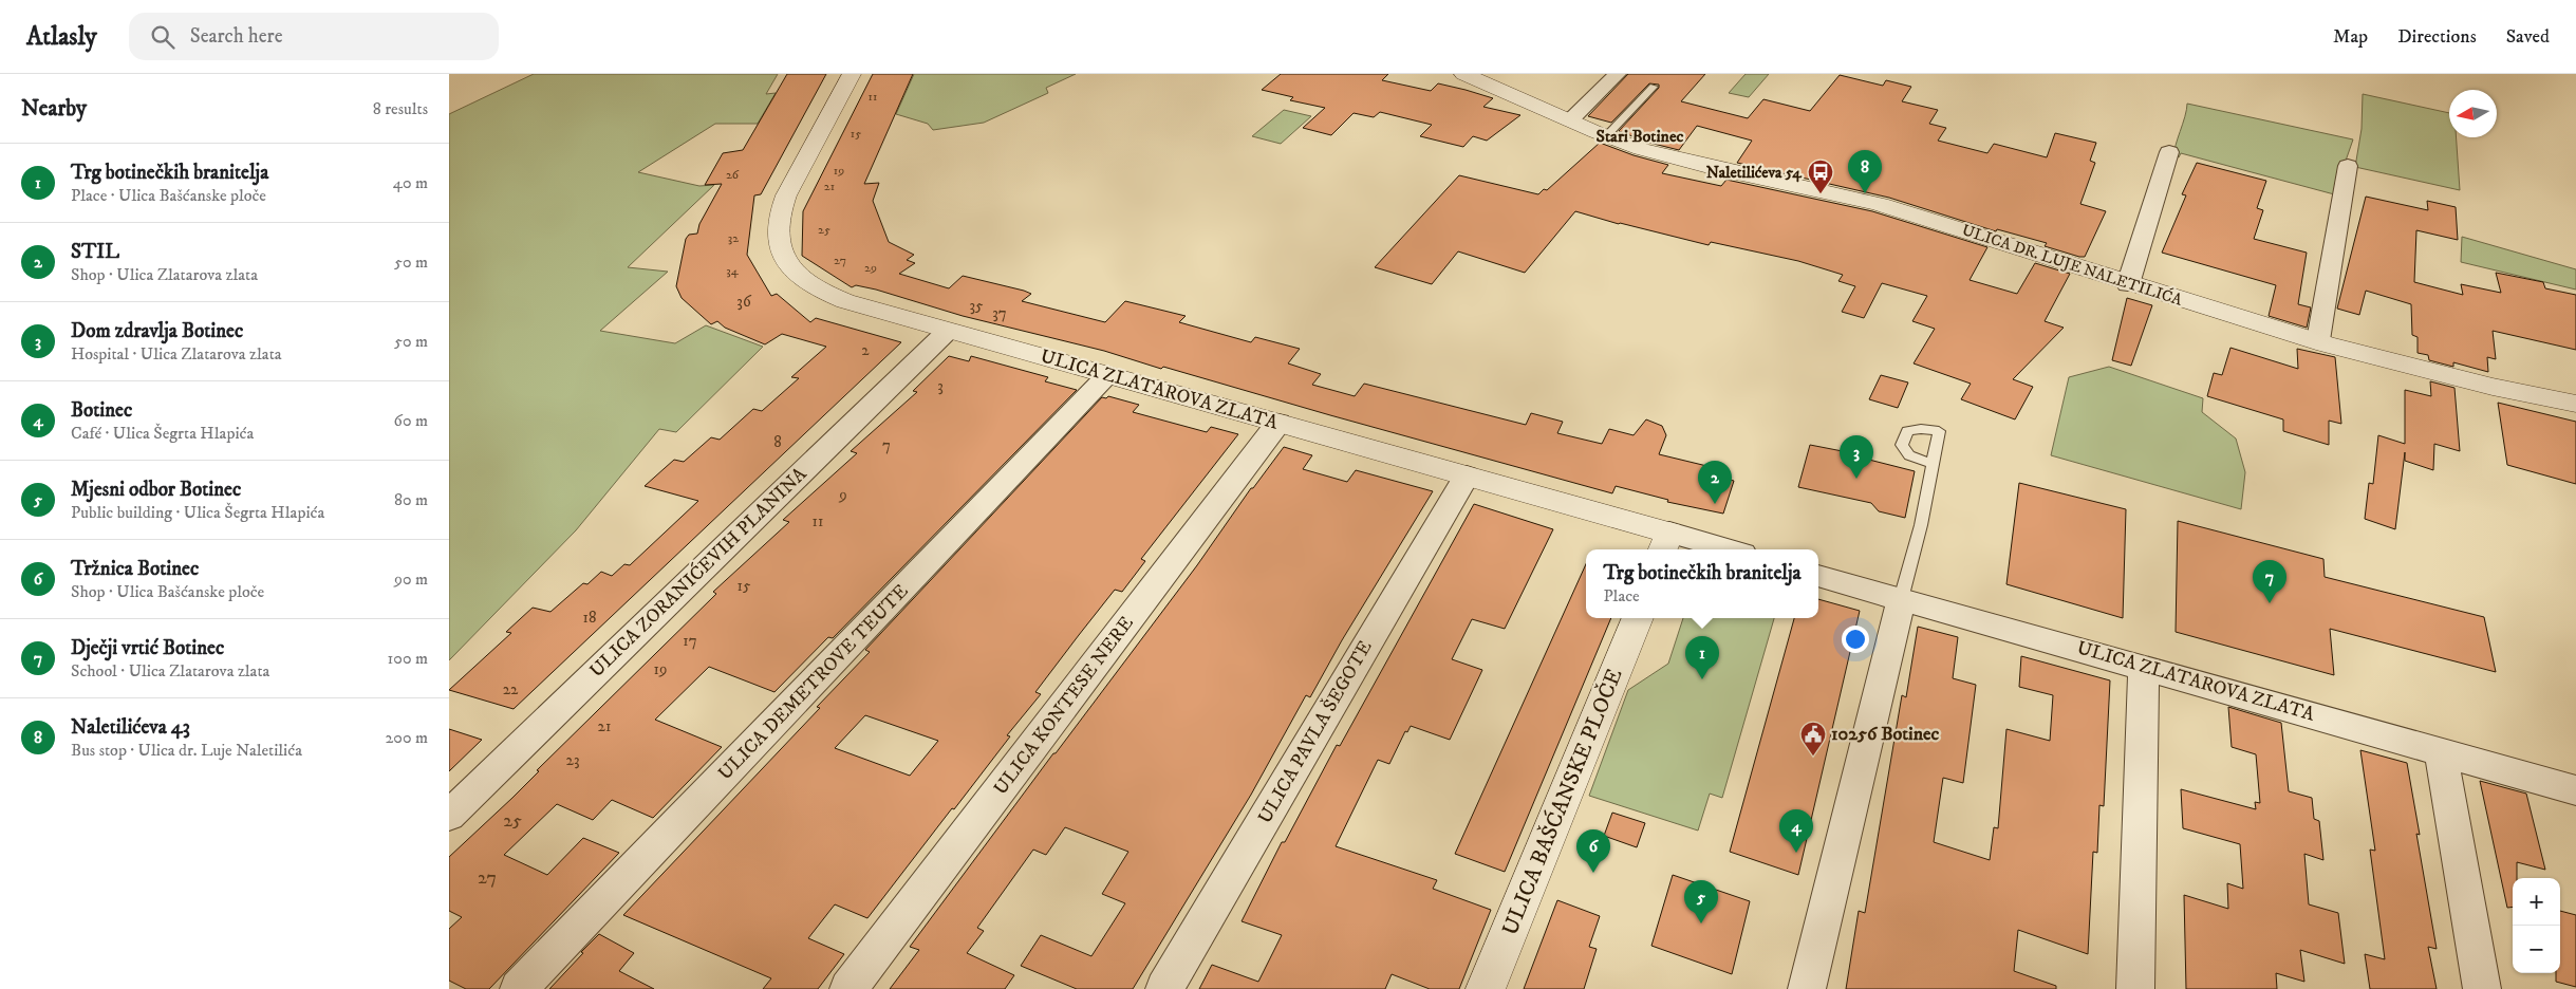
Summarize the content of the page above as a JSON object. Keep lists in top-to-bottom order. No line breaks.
{"streets":{"street":["ULICA DR. LUJE NALETILIĆA","ULICA ZLATAROVA ZLATA","ULICA ZORANIĆEVIH PLANINA","ULICA DEMETROVE TEUTE","ULICA KONTESE NERE","ULICA PAVLA ŠEGOTE","ULICA BAŠĆANSKE PLOČE"]},"crossings":[["ULICA ZLATAROVA ZLATA","ULICA ZORANIĆEVIH PLANINA"],["ULICA ZLATAROVA ZLATA","ULICA DEMETROVE TEUTE"],["ULICA ZLATAROVA ZLATA","ULICA KONTESE NERE"],["ULICA ZLATAROVA ZLATA","ULICA PAVLA ŠEGOTE"]],"districts":["Stari Botinec"],"places":{"bus stop":["Naletilićeva 54"],"public building":["10256 Botinec"]},"house_numbers":["11","15","19","26","21","25","32","27","29","34","36","35","37","2","3","8","7","9","11","15","18","17","19","22","21","23","25","27"],"north":"left","page":{"header":"Atlasly","search":"Search here","nav":["Map","Directions","Saved"],"heading":["Nearby","8 results"],"list":[{"mark":"1","name":"Trg botinečkih branitelja","note":"Place · Ulica Bašćanske ploče","value":"40 m"},{"mark":"2","name":"STIL","note":"Shop · Ulica Zlatarova zlata","value":"50 m"},{"mark":"3","name":"Dom zdravlja Botinec","note":"Hospital · Ulica Zlatarova zlata","value":"50 m"},{"mark":"4","name":"Botinec","note":"Café · Ulica Šegrta Hlapića","value":"60 m"},{"mark":"5","name":"Mjesni odbor Botinec","note":"Public building · Ulica Šegrta Hlapića","value":"80 m"},{"mark":"6","name":"Tržnica Botinec","note":"Shop · Ulica Bašćanske ploče","value":"90 m"},{"mark":"7","name":"Dječji vrtić Botinec","note":"School · Ulica Zlatarova zlata","value":"100 m"},{"mark":"8","name":"Naletilićeva 43","note":"Bus stop · Ulica dr. Luje Naletilića","value":"200 m"}],"pins":["8","3","2","7","1","4","6","5"],"popup":["Trg botinečkih branitelja","Place"],"map_buttons":["+","−"]}}
